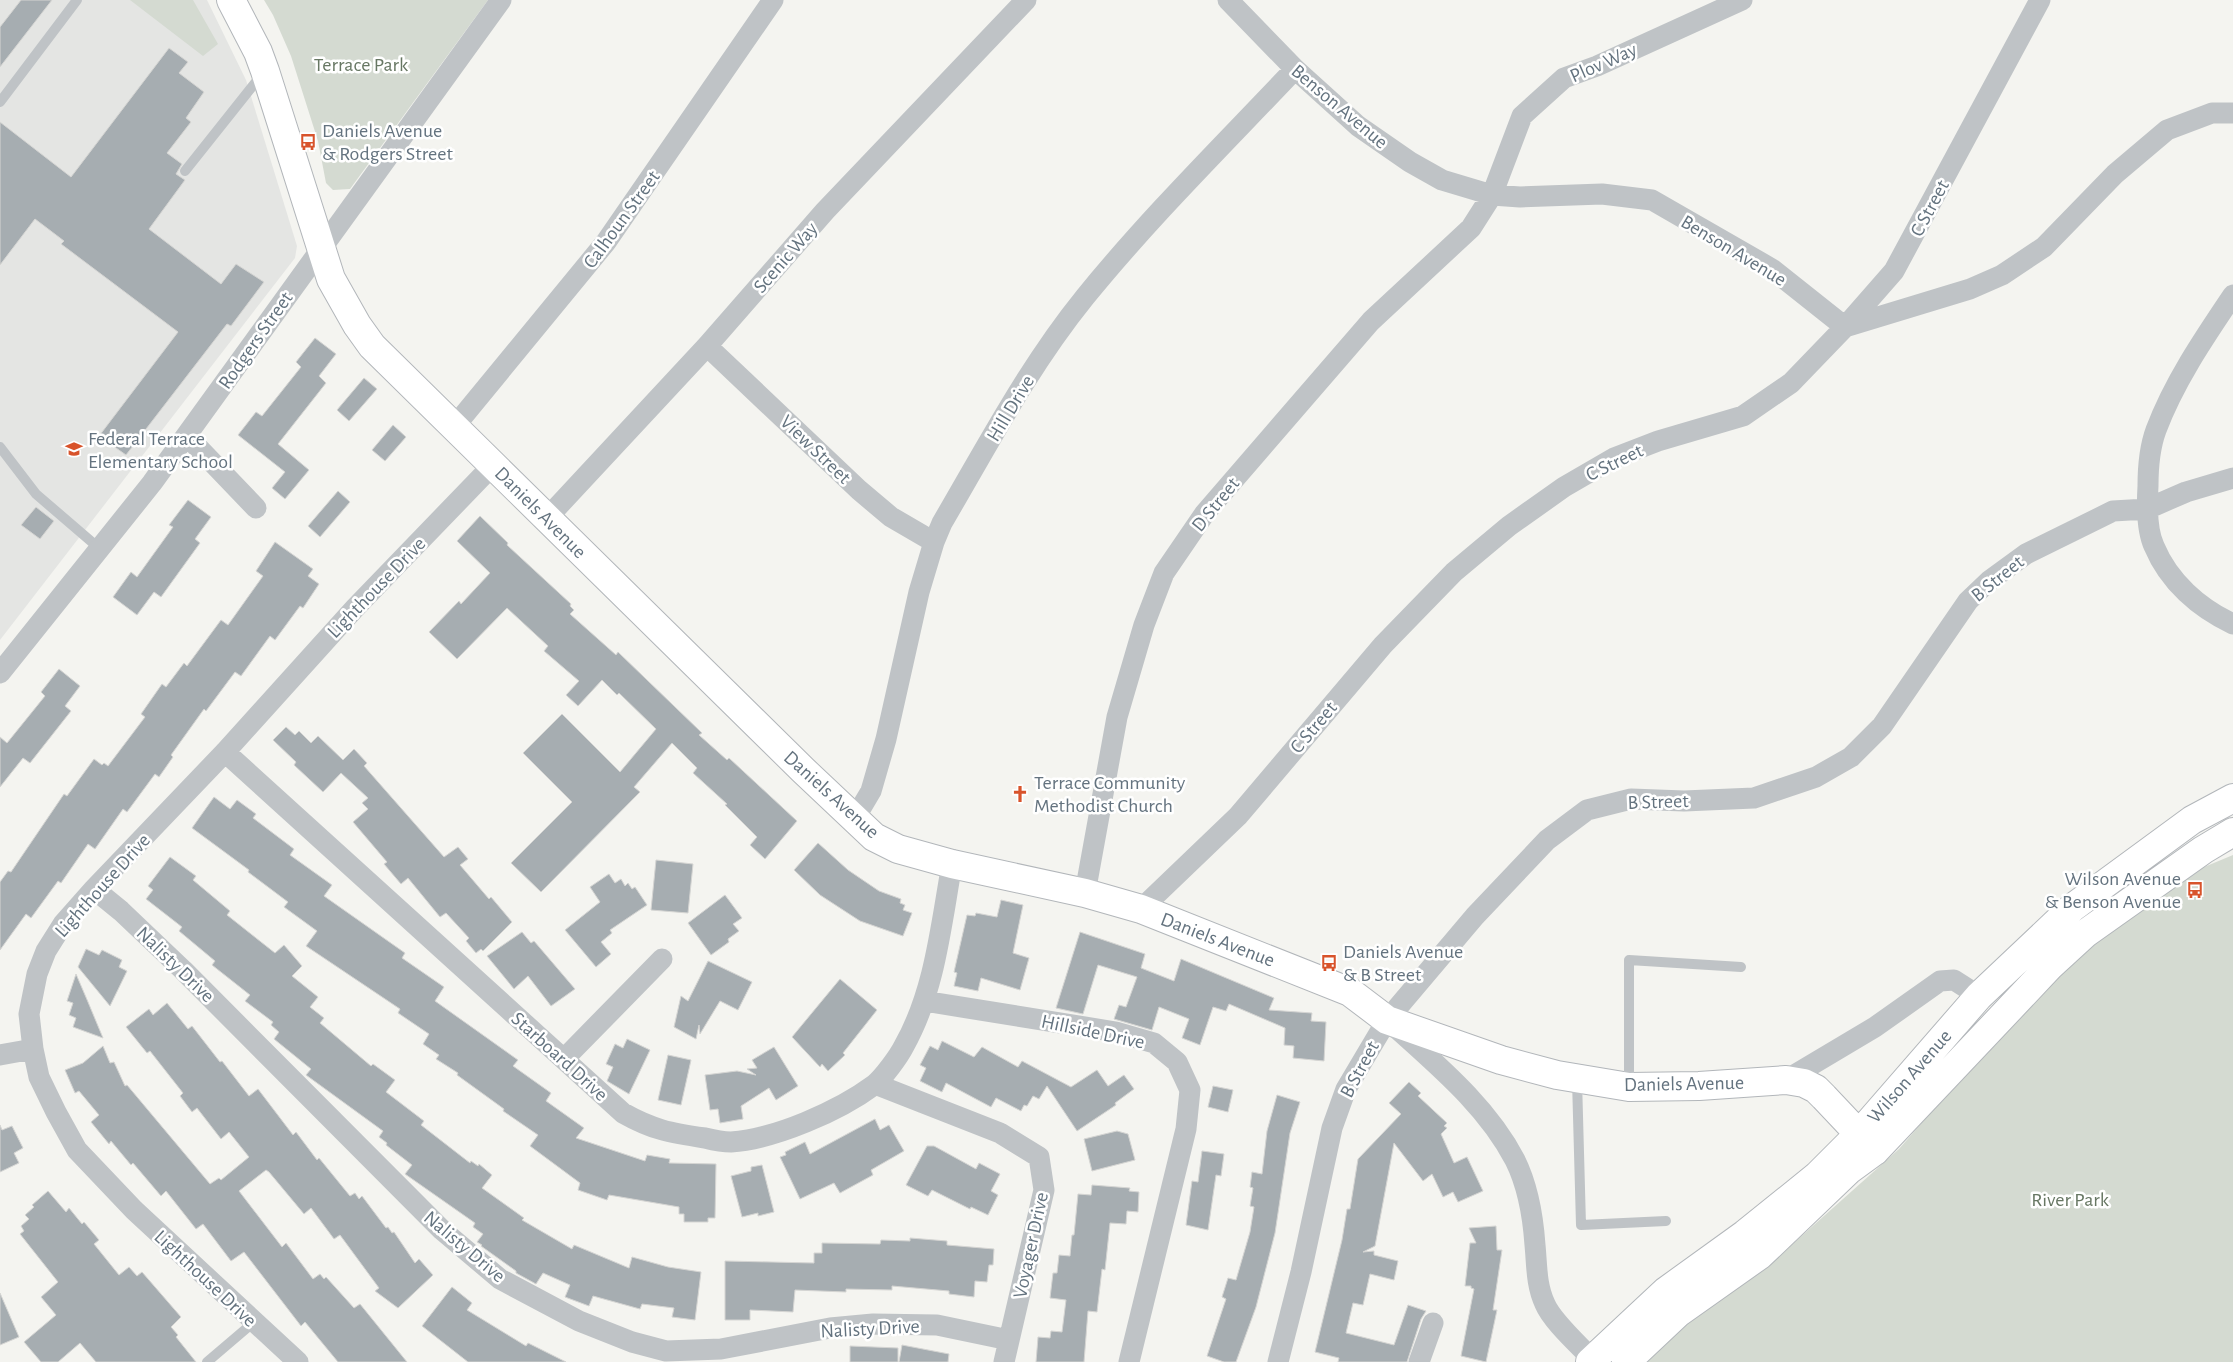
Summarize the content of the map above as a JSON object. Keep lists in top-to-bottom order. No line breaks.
{"streets":{"street":["Plov Way","Benson Avenue","C Street","Calhoun Street","Scenic Way","Rodgers Street","Hill Drive","View Street","D Street","Daniels Avenue","B Street","Lighthouse Drive","Nalisty Drive","Hillside Drive","Starboard Drive","Wilson Avenue","Voyager Drive"]},"crossings":[["Plov Way","Benson Avenue"],["Plov Way","D Street"],["Benson Avenue","C Street"],["Benson Avenue","Hill Drive"],["Benson Avenue","D Street"],["C Street","Daniels Avenue"],["Calhoun Street","Daniels Avenue"],["Scenic Way","View Street"],["Scenic Way","Daniels Avenue"],["Rodgers Street","Daniels Avenue"],["Hill Drive","View Street"],["Hill Drive","Daniels Avenue"],["D Street","Daniels Avenue"],["Daniels Avenue","B Street"],["Daniels Avenue","Lighthouse Drive"],["Daniels Avenue","Wilson Avenue"],["Lighthouse Drive","Nalisty Drive"],["Lighthouse Drive","Starboard Drive"],["Nalisty Drive","Voyager Drive"],["Hillside Drive","Starboard Drive"],["Starboard Drive","Voyager Drive"]],"parks":["Terrace Park","River Park"],"places":{"bus stop":["Daniels Avenue & Rodgers Street","Wilson Avenue & Benson Avenue","Daniels Avenue & B Street"],"school or university":["Federal Terrace Elementary School"],"church":["Terrace Community Methodist Church"]}}
